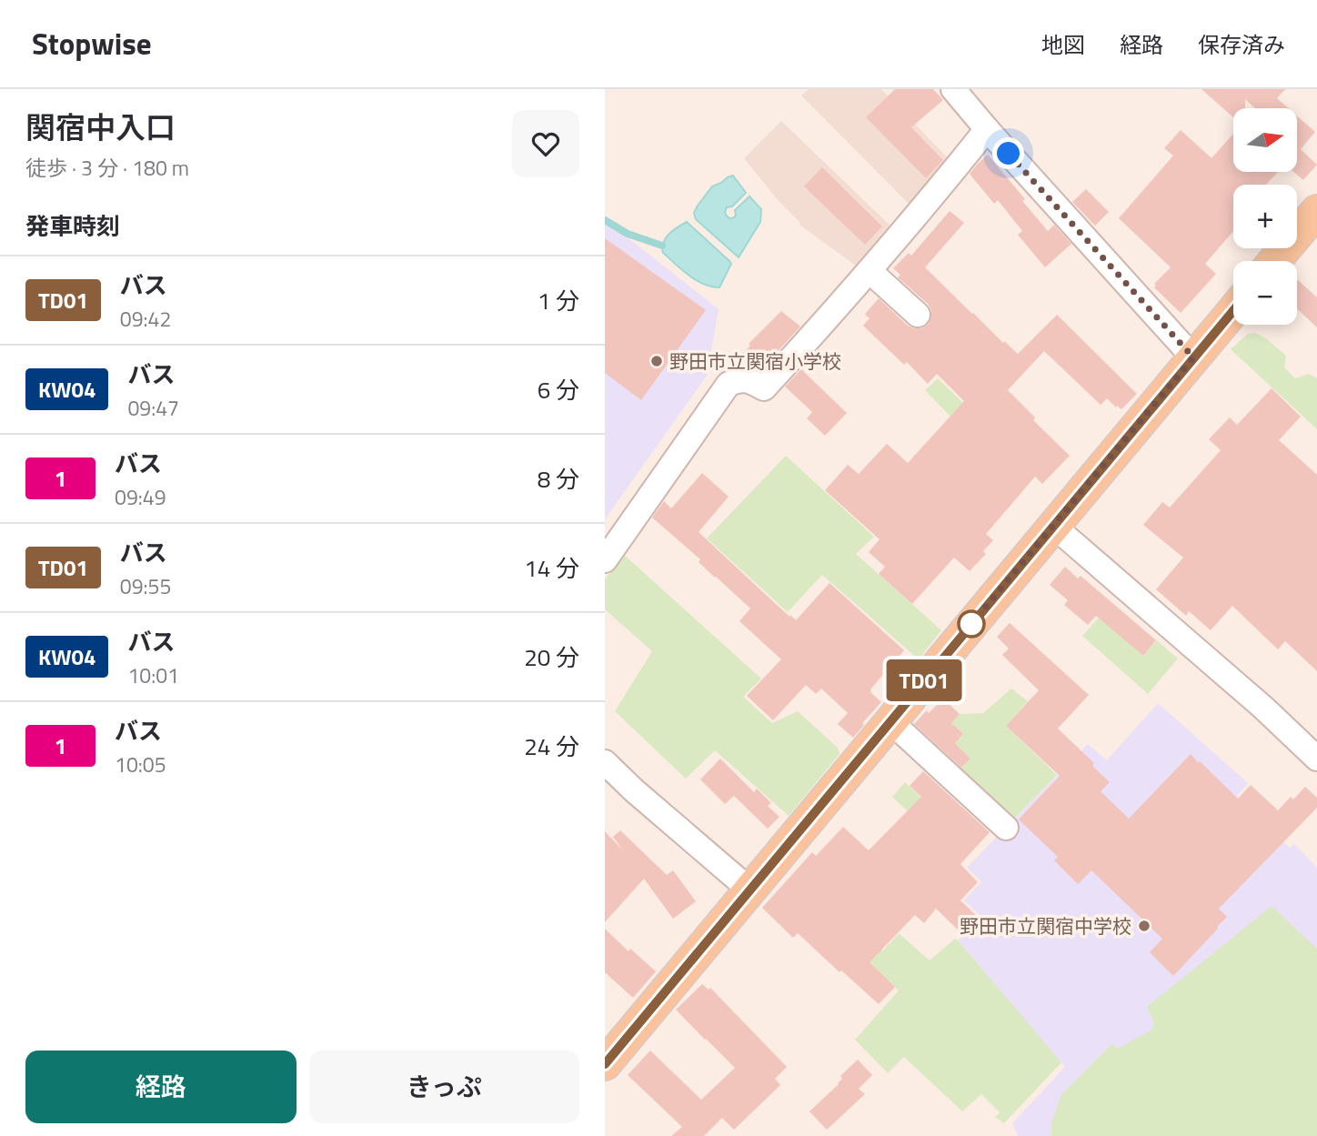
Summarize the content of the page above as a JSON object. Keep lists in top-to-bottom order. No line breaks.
{"places":["野田市立関宿小学校","野田市立関宿中学校"],"lines":["bus line TD01"],"north":"right","page":{"header":"Stopwise","nav":["地図","経路","保存済み"],"heading":[["関宿中入口","徒歩 · 3 分 · 180 m"],"発車時刻"],"on_map":"TD01","map_buttons":["+","−"],"list":[{"mark":"TD01","name":"バス","note":"09:42","value":"1 分"},{"mark":"KW04","name":"バス","note":"09:47","value":"6 分"},{"mark":"1","name":"バス","note":"09:49","value":"8 分"},{"mark":"TD01","name":"バス","note":"09:55","value":"14 分"},{"mark":"KW04","name":"バス","note":"10:01","value":"20 分"},{"mark":"1","name":"バス","note":"10:05","value":"24 分"}],"buttons":["経路","きっぷ"]}}
